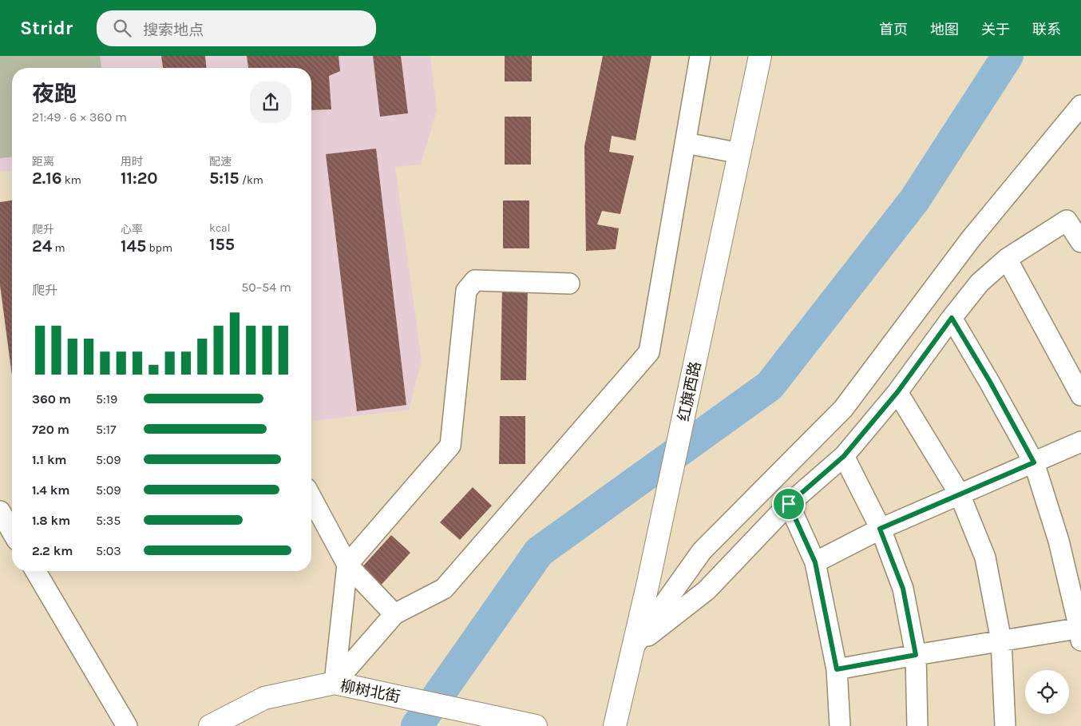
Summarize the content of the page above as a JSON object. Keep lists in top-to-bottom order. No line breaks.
{"streets":{"main road":["红旗西路","柳树北街"]},"page":{"header":"Stridr","search":"搜索地点","nav":["首页","地图","关于","联系"],"heading":["夜跑","21:49 · 6 × 360 m"],"stats":[["距离","2.16 km"],["用时","11:20"],["配速","5:15 /km"],["爬升","24 m"],["心率","145 bpm"],["kcal","155"]],"chart":["爬升","50–54 m"],"list":[{"name":"360 m","note":"5:19"},{"name":"720 m","note":"5:17"},{"name":"1.1 km","note":"5:09"},{"name":"1.4 km","note":"5:09"},{"name":"1.8 km","note":"5:35"},{"name":"2.2 km","note":"5:03"}]}}
